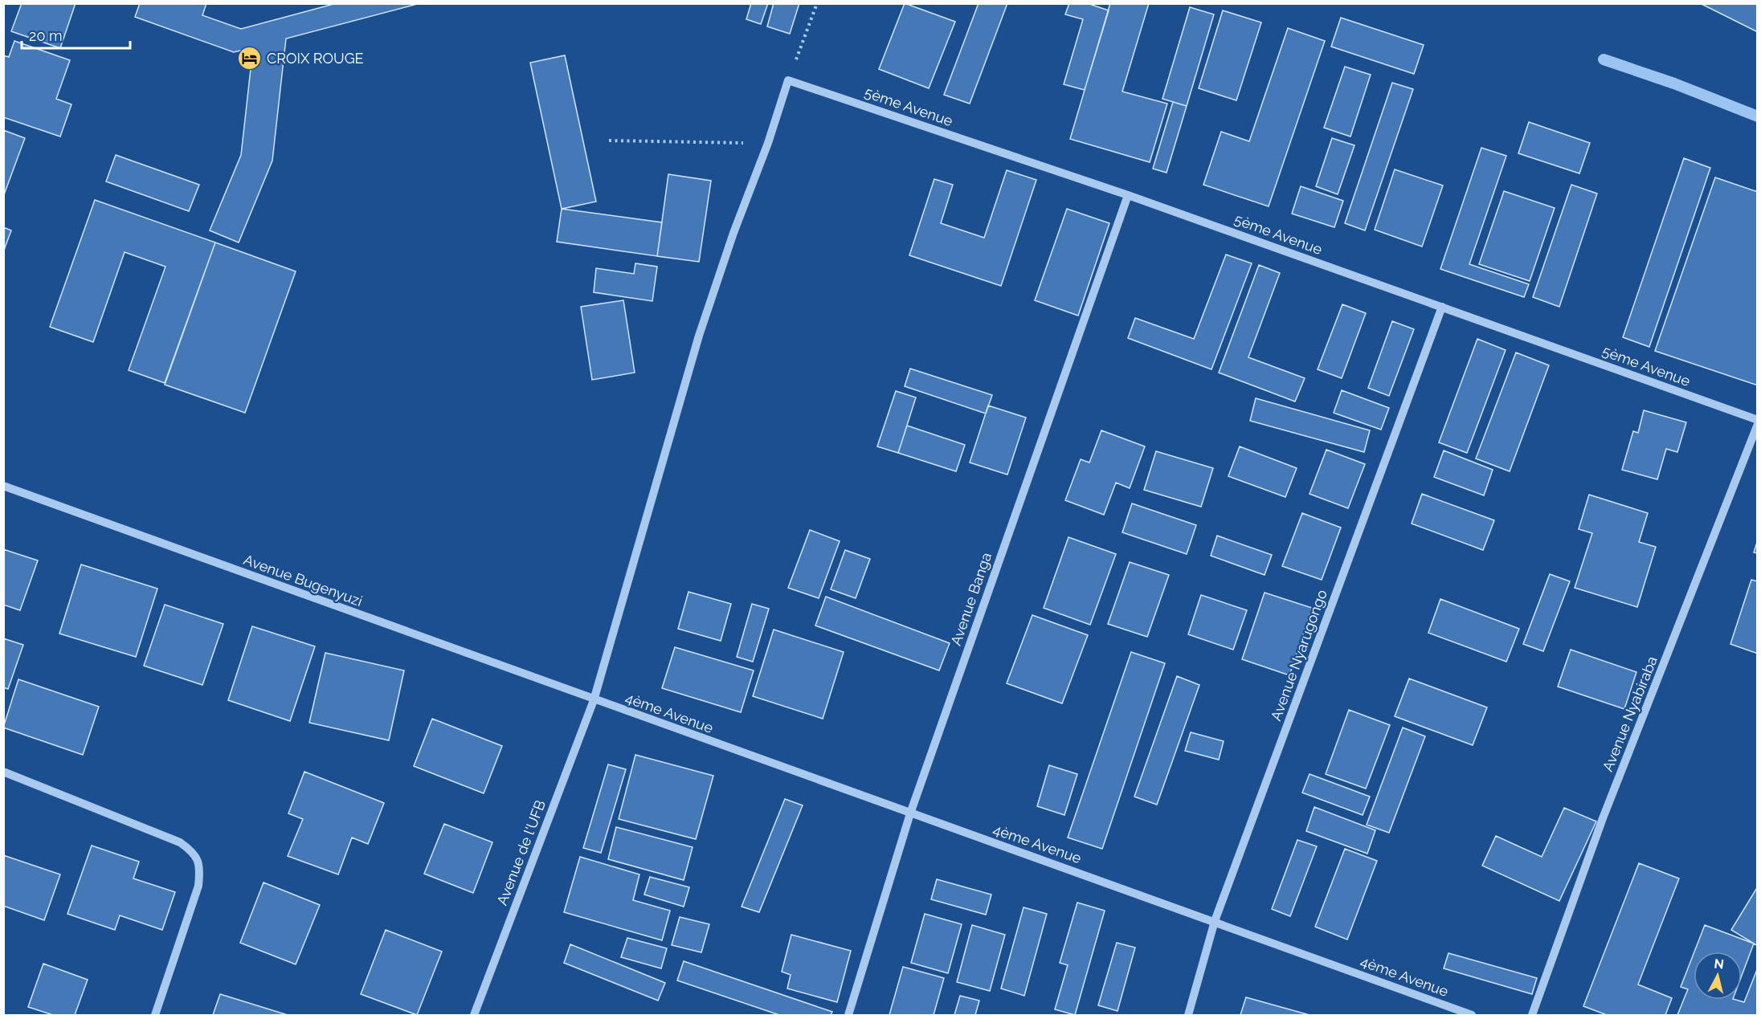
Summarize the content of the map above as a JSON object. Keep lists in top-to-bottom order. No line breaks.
{"streets":{"street":["5ème Avenue","Avenue Bugenyuzi","Avenue Banga","Avenue Nyarugongo","4ème Avenue","Avenue Nyabiraba","Avenue de l'UFB"]},"crossings":[["5ème Avenue","Avenue Banga"],["5ème Avenue","Avenue Nyarugongo"],["5ème Avenue","Avenue de l'UFB"],["Avenue Bugenyuzi","4ème Avenue"],["Avenue Bugenyuzi","Avenue de l'UFB"],["Avenue Banga","4ème Avenue"],["Avenue Nyarugongo","4ème Avenue"],["4ème Avenue","Avenue de l'UFB"]],"places":{"hotel":["CROIX ROUGE"]},"scale_bar":"20 m","north":"top"}
